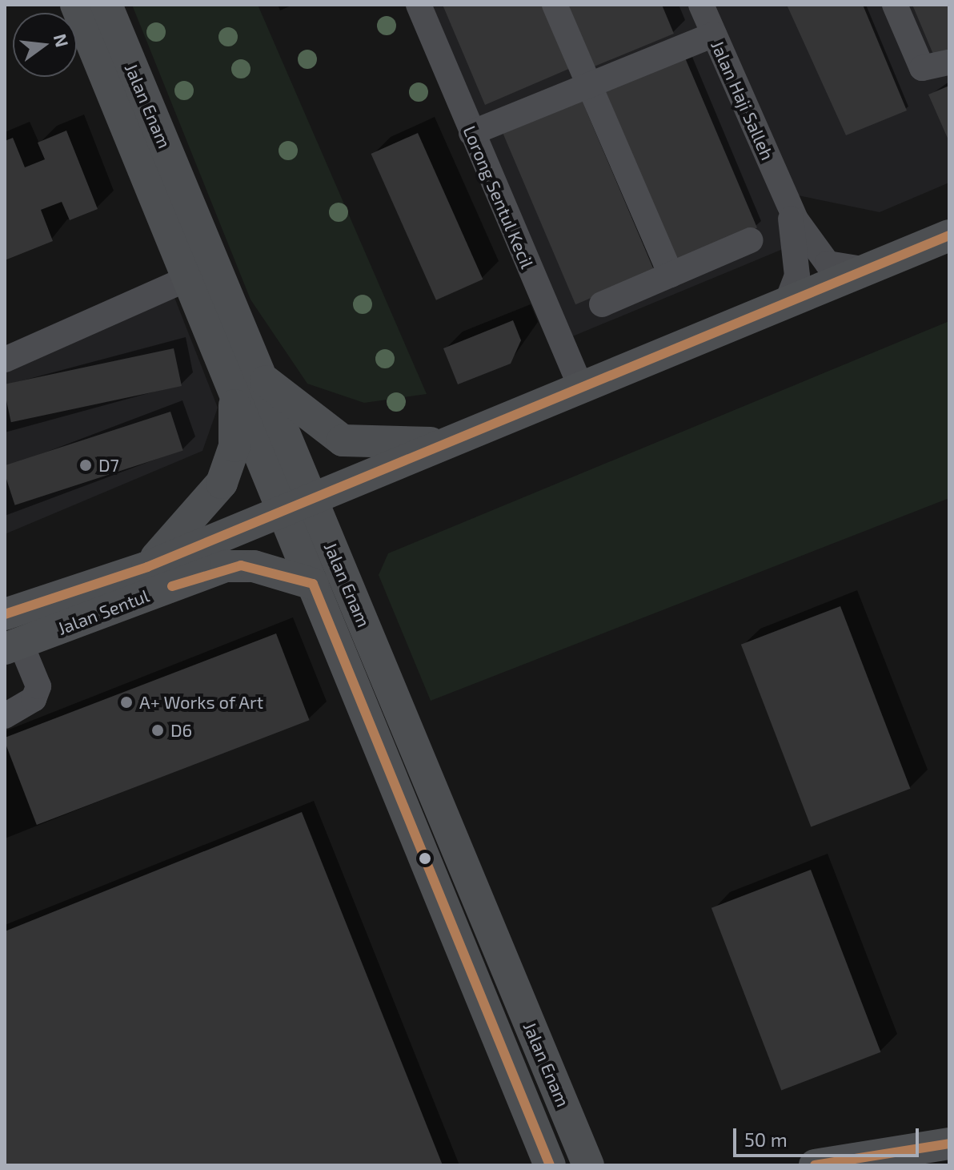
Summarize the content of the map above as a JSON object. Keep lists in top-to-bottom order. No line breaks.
{"streets":{"main road":["Jalan Enam","Jalan Sentul"],"street":["Jalan Haji Salleh","Lorong Sentul Kecil"]},"crossings":[["Jalan Haji Salleh","Jalan Sentul"],["Jalan Enam","Jalan Sentul"],["Lorong Sentul Kecil","Jalan Sentul"]],"places":["D7","A+ Works of Art","D6"],"scale_bar":"50 m","north":"right"}
